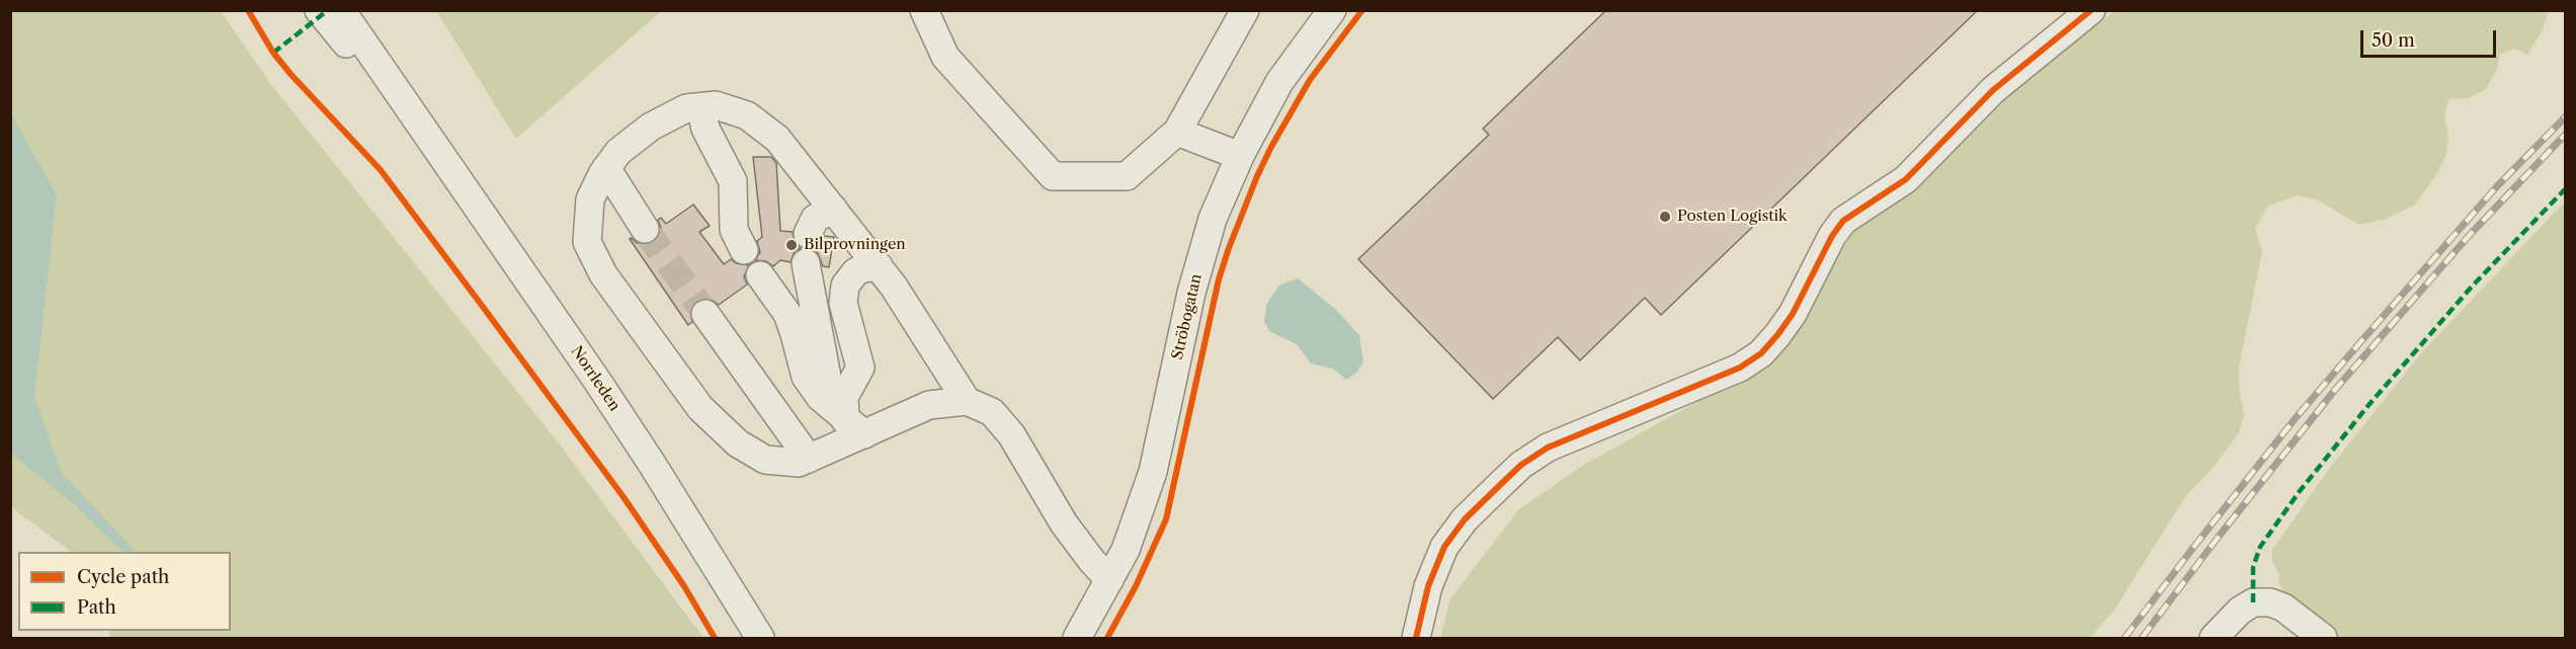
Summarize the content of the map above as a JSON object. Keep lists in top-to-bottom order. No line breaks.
{"streets":{"street":["Ströbogatan","Norrleden"]},"places":["Posten Logistik","Bilprovningen"],"legend":["Cycle path","Path"],"scale_bar":"50 m"}
